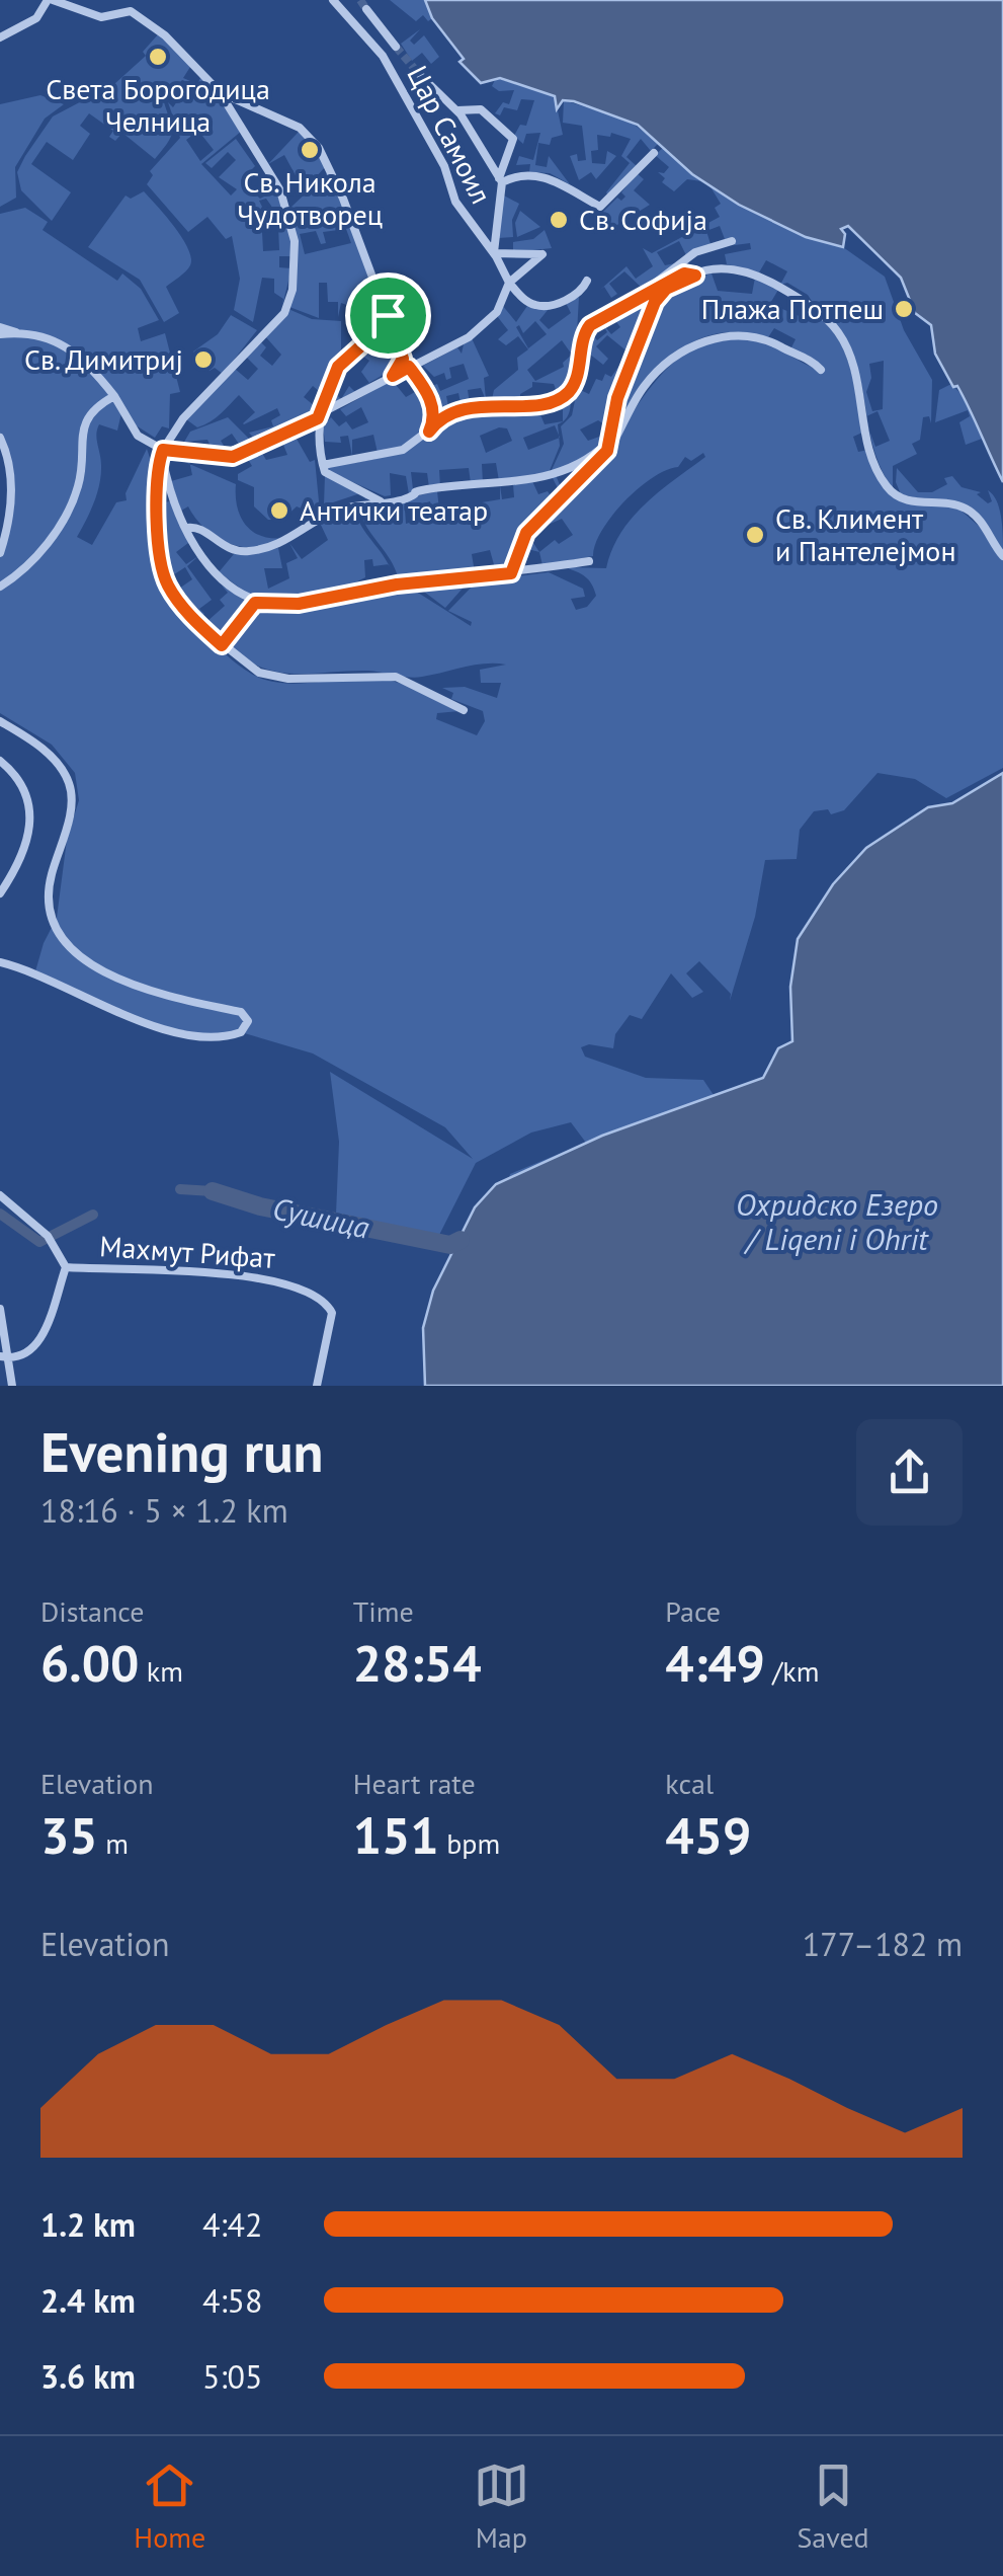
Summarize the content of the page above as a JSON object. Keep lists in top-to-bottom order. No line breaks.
{"streets":{"street":["Цар Самоил","Махмут Рифат"]},"water":["Охридско Езеро / Liqeni i Ohrit","Сушица"],"places":["Света Борогодица Челница","Св. Никола Чудотворец","Св. Софија","Плажа Потпеш","Св. Димитриј","Антички театар","Св. Климент и Пантелејмон"],"page":{"heading":["Evening run","18:16 · 5 × 1.2 km"],"stats":[["Distance","6.00 km"],["Time","28:54"],["Pace","4:49 /km"],["Elevation","35 m"],["Heart rate","151 bpm"],["kcal","459"]],"chart":["Elevation","177–182 m"],"list":[{"name":"1.2 km","note":"4:42"},{"name":"2.4 km","note":"4:58"},{"name":"3.6 km","note":"5:05"}],"tabs":["Home","Map","Saved"]}}
